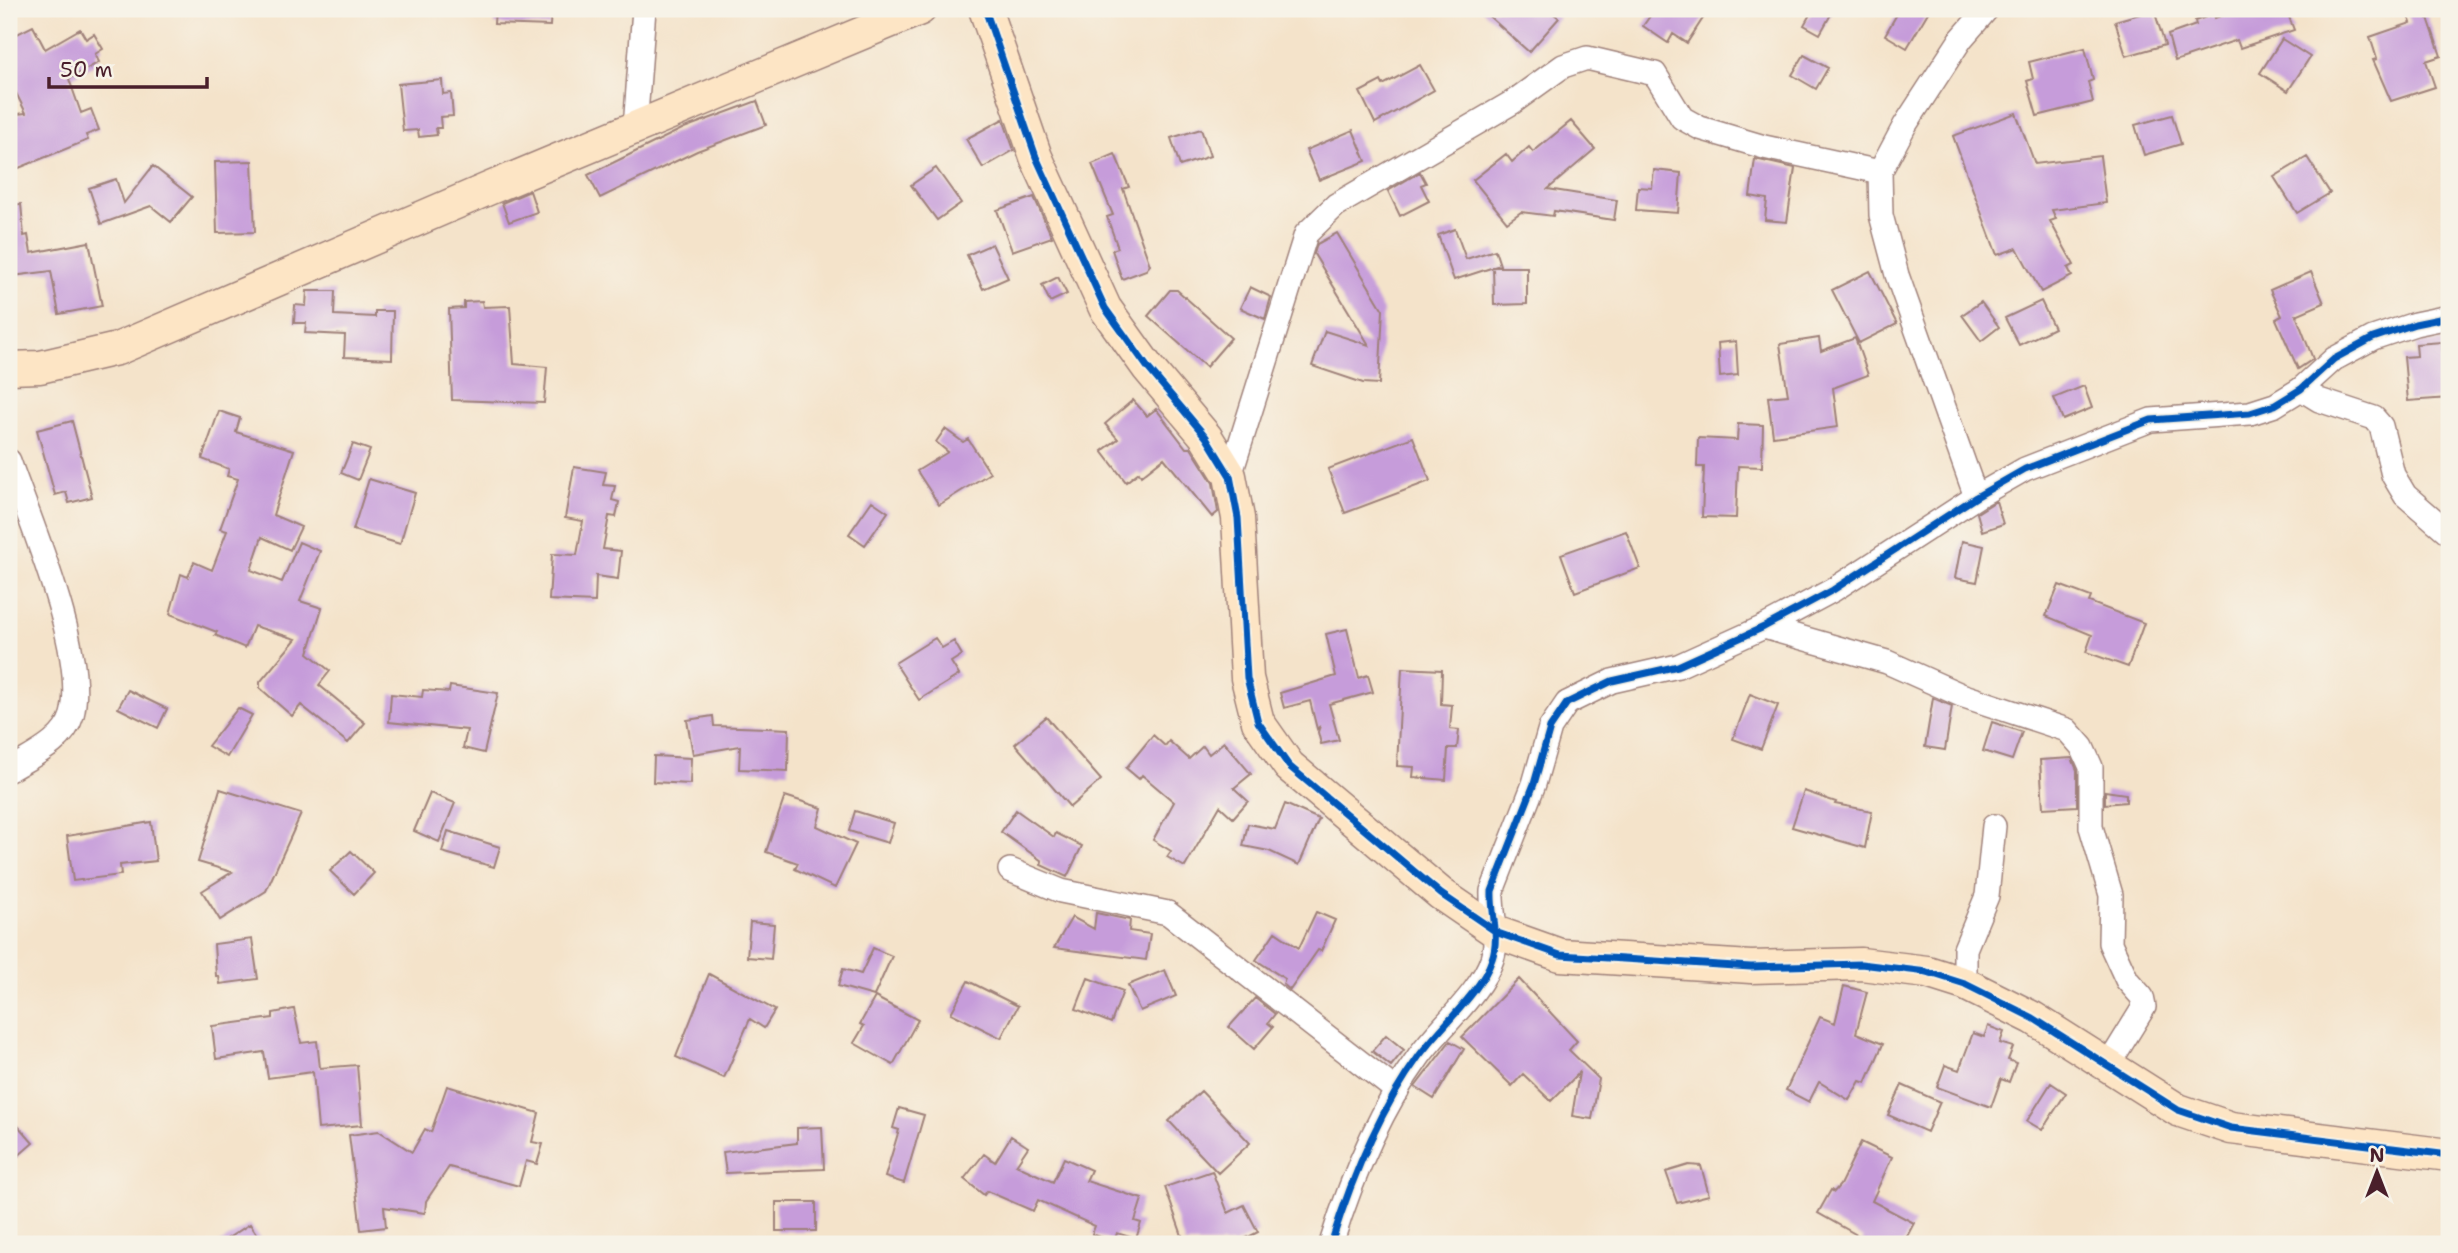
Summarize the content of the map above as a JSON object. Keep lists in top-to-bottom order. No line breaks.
{"scale_bar":"50 m","north":"top"}
